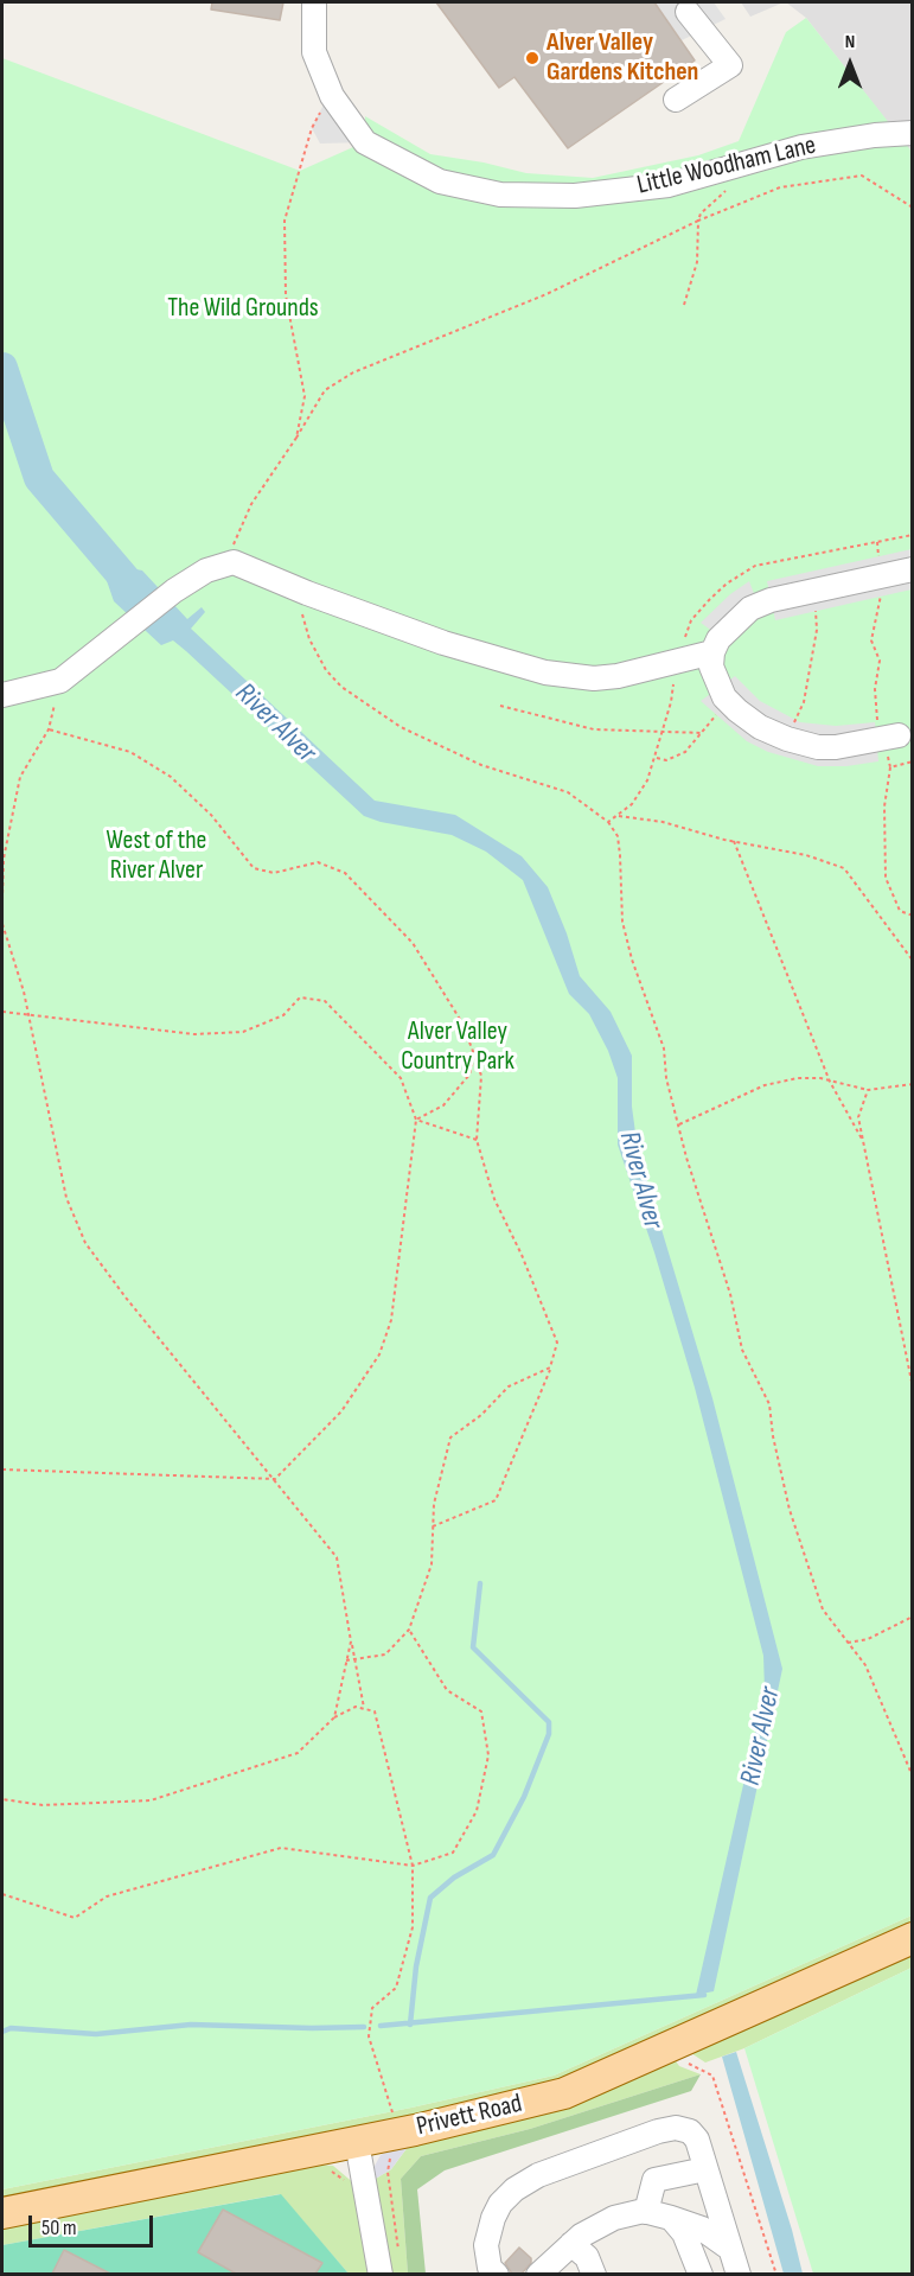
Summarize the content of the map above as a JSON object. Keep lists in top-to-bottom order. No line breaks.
{"streets":{"main road":["Privett Road"],"street":["Little Woodham Lane"]},"water":["River Alver"],"parks":["The Wild Grounds","West of the River Alver","Alver Valley Country Park"],"places":["Alver Valley Gardens Kitchen"],"scale_bar":"50 m","north":"top"}
